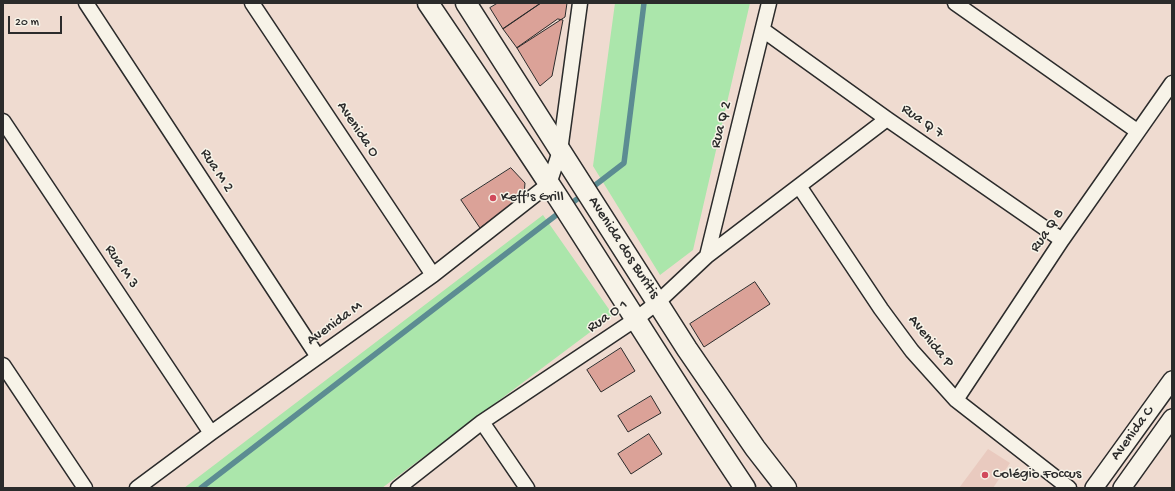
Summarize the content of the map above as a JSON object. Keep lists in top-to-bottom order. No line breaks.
{"streets":{"main road":["Avenida dos Buritis"],"street":["Rua Q 7","Rua Q 2","Avenida O","Rua M 2","Rua Q 8","Rua M 3","Rua O 1","Avenida M","Avenida P","Avenida C"]},"crossings":[["Rua Q 7","Rua Q 2"],["Rua Q 7","Rua Q 8"],["Rua Q 7","Rua O 1"],["Rua Q 2","Rua O 1"],["Avenida O","Avenida M"],["Rua M 2","Avenida M"],["Rua Q 8","Avenida P"],["Avenida dos Buritis","Rua O 1"],["Avenida dos Buritis","Avenida M"],["Rua M 3","Avenida M"],["Rua O 1","Avenida P"]],"places":["Keff's Grill","Colégio Foccus"],"scale_bar":"20 m"}
